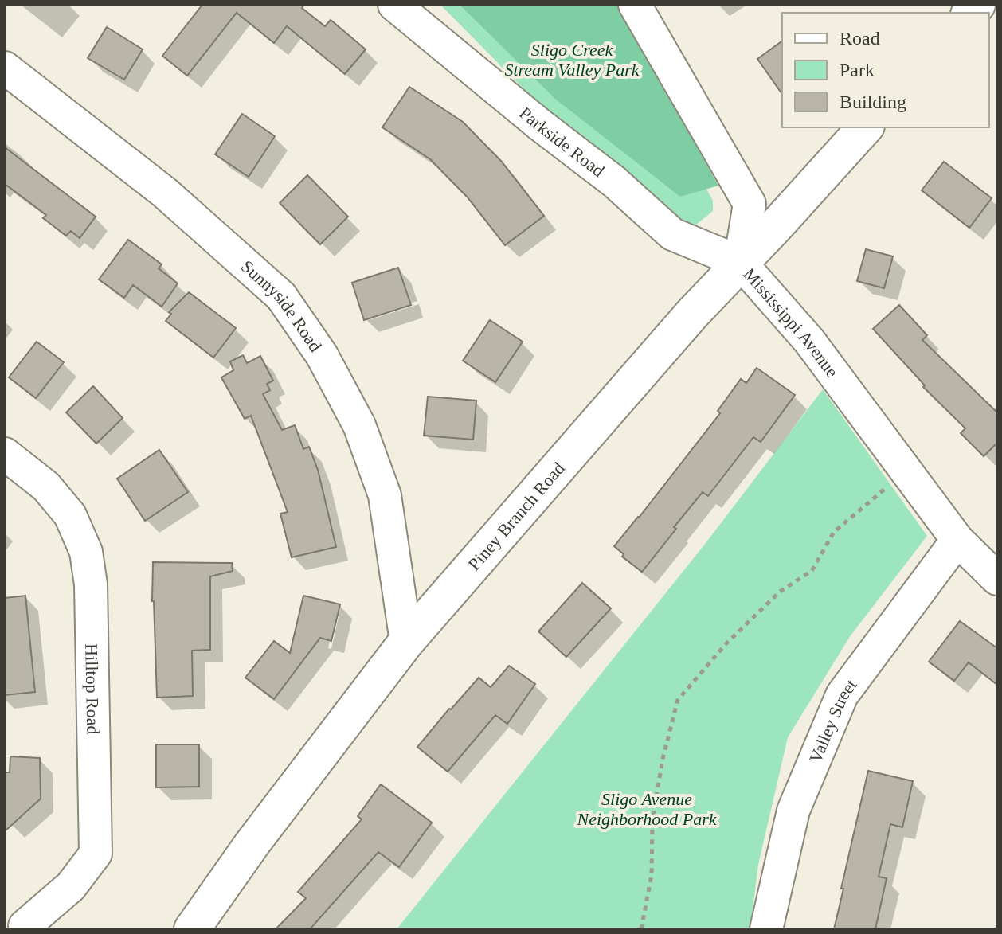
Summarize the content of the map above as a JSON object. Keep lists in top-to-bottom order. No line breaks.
{"streets":{"main road":["Piney Branch Road"],"street":["Parkside Road","Sunnyside Road","Mississippi Avenue","Hilltop Road","Valley Street"]},"crossings":[["Parkside Road","Mississippi Avenue"],["Parkside Road","Piney Branch Road"],["Sunnyside Road","Piney Branch Road"],["Mississippi Avenue","Piney Branch Road"],["Mississippi Avenue","Valley Street"]],"parks":["Sligo Creek Stream Valley Park","Sligo Avenue Neighborhood Park"],"legend":["Road","Park","Building"]}
